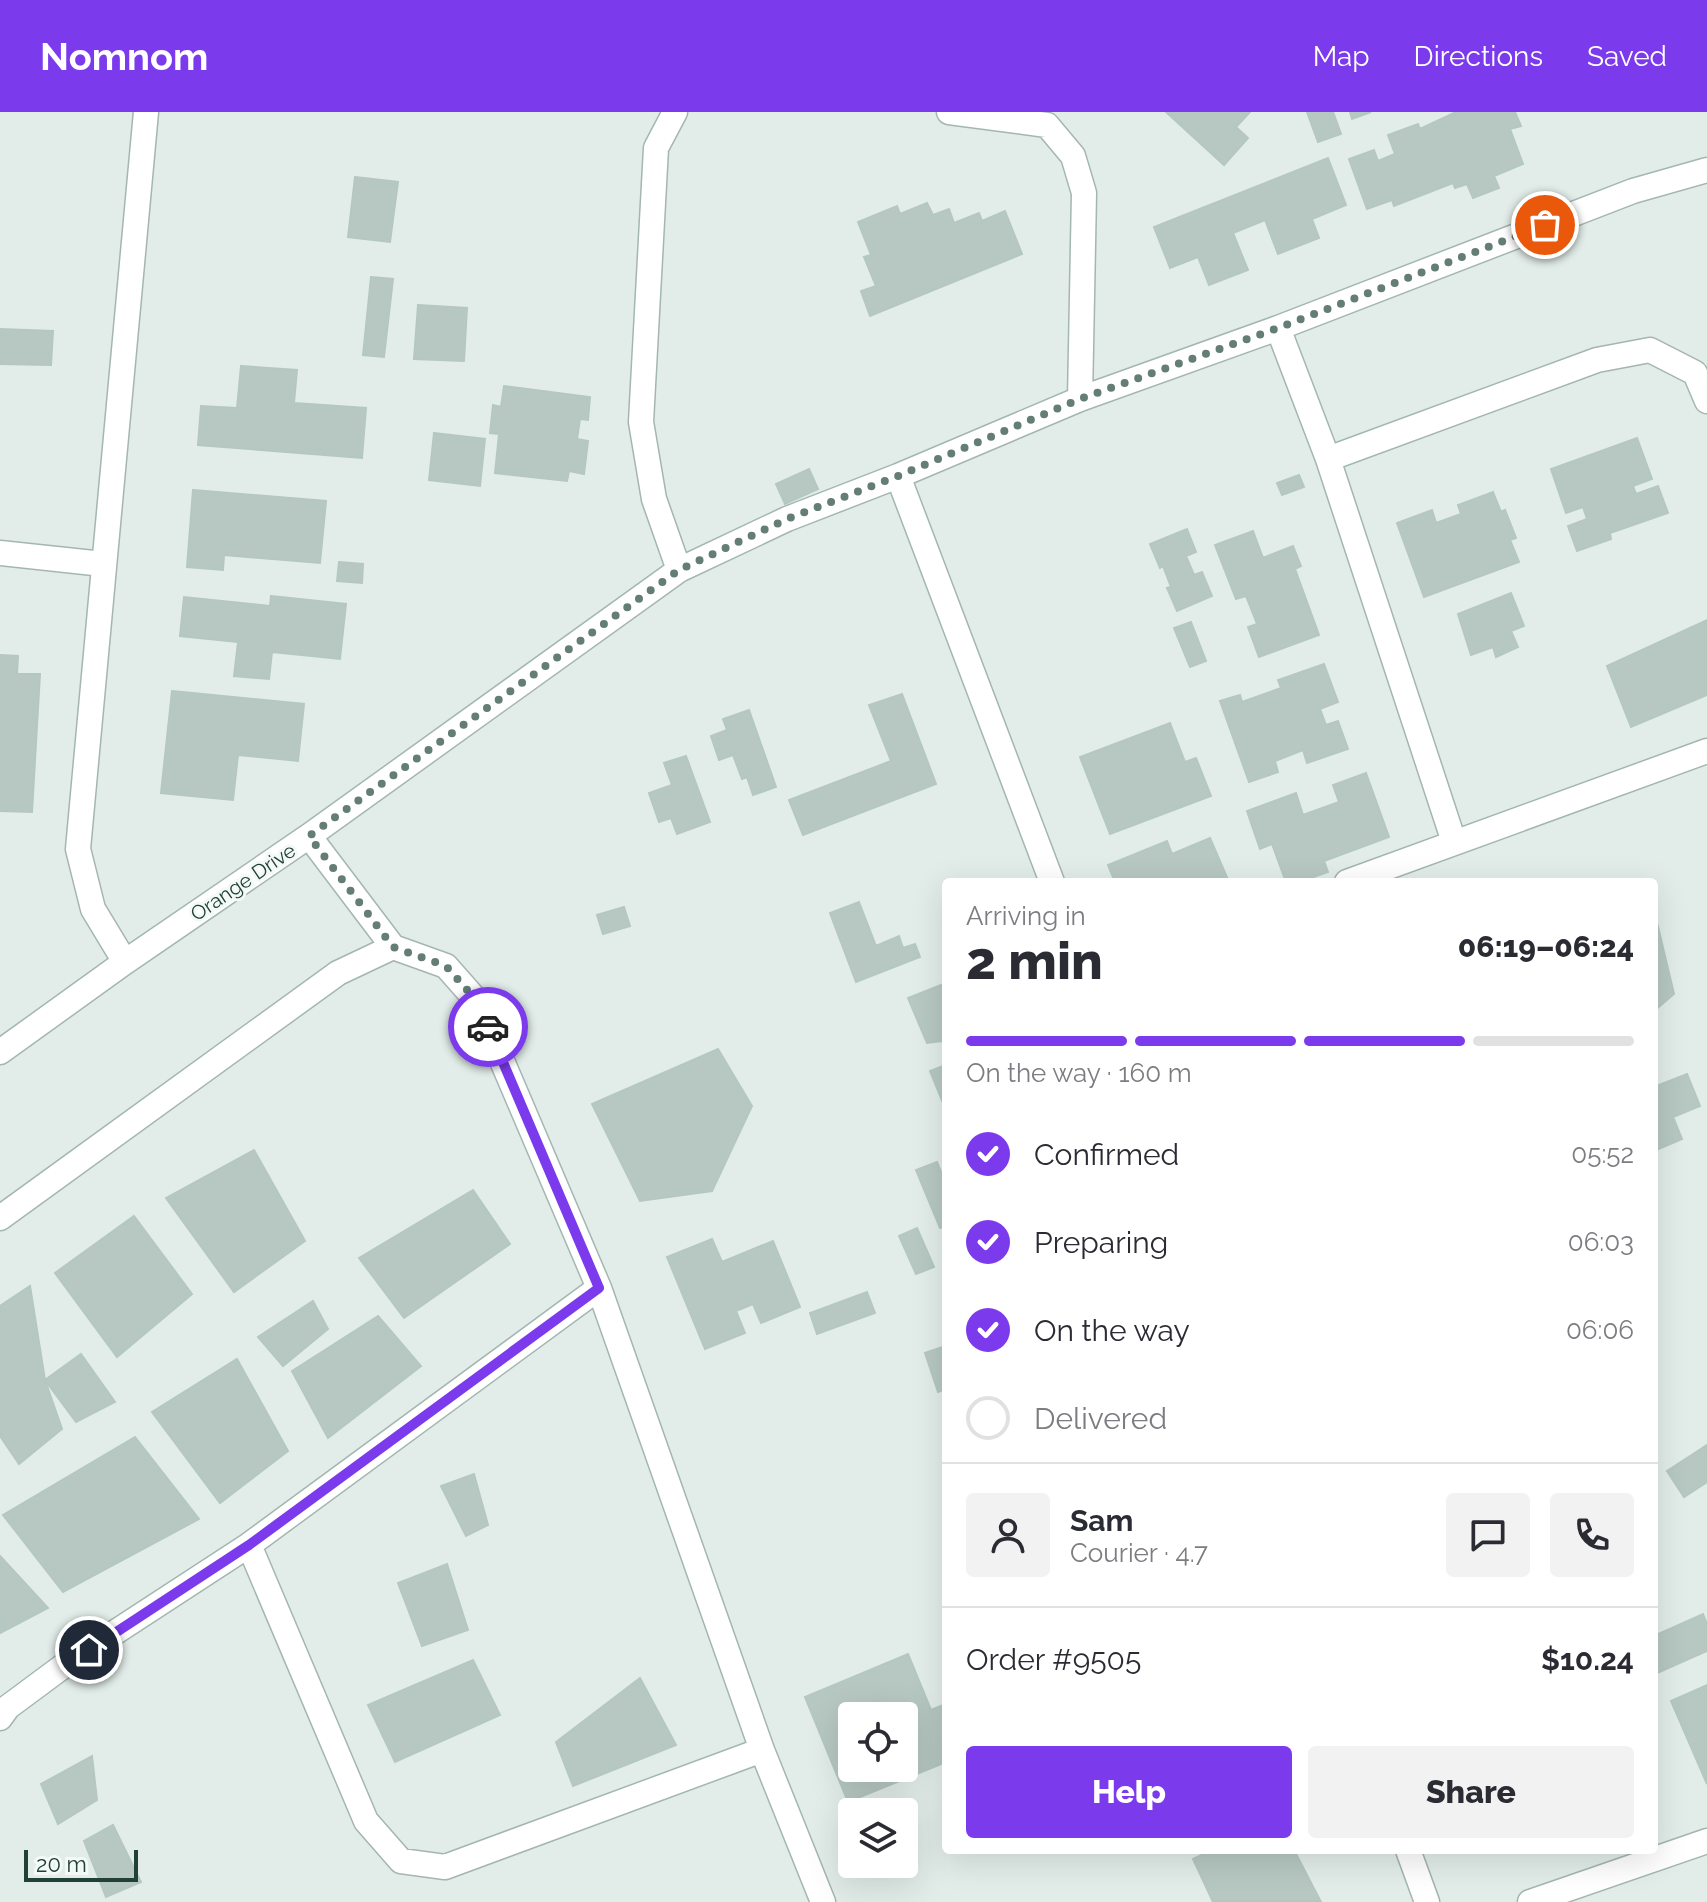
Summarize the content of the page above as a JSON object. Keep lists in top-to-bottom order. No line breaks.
{"streets":{"street":["Orange Drive"]},"scale_bar":"20 m","page":{"header":"Nomnom","nav":["Map","Directions","Saved"],"heading":["2 min","Arriving in","06:19–06:24"],"panel":["Sam","Courier · 4.7","Order #9505","$10.24"],"bar":"On the way · 160 m","list":[["Confirmed","05:52"],["Preparing","06:03"],["On the way","06:06"],"Delivered"],"buttons":["Help","Share"],"scale":"20 m"}}
